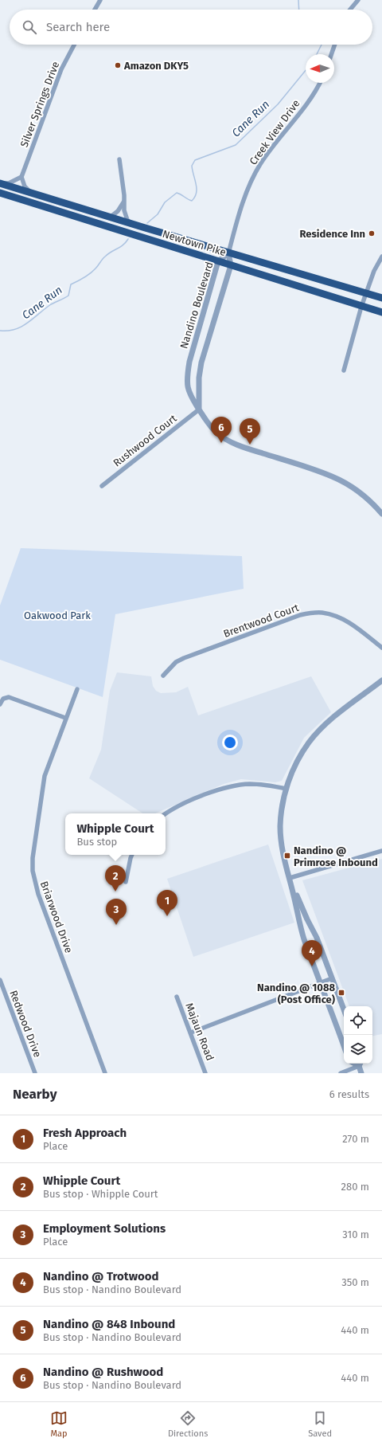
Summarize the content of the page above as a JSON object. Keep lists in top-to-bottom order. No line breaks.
{"streets":{"highway":["Newtown Pike"],"street":["Silver Springs Drive","Creek View Drive","Nandino Boulevard","Rushwood Court","Brentwood Court","Briarwood Drive","Redwood Drive","Majaun Road"]},"crossings":[["Creek View Drive","Newtown Pike"],["Creek View Drive","Nandino Boulevard"],["Newtown Pike","Nandino Boulevard"],["Nandino Boulevard","Rushwood Court"]],"water":["Cane Run"],"parks":["Oakwood Park"],"places":{"other":["Amazon DKY5","Residence Inn"],"transit":["Nandino @ Primrose Inbound","Nandino @ 1088 (Post Office)"]},"north":"left","page":{"search":"Search here","pins":["6","5","2","1","3","4"],"popup":["Whipple Court","Bus stop"],"heading":["Nearby","6 results"],"list":[{"mark":"1","name":"Fresh Approach","note":"Place","value":"270 m"},{"mark":"2","name":"Whipple Court","note":"Bus stop · Whipple Court","value":"280 m"},{"mark":"3","name":"Employment Solutions","note":"Place","value":"310 m"},{"mark":"4","name":"Nandino @ Trotwood","note":"Bus stop · Nandino Boulevard","value":"350 m"},{"mark":"5","name":"Nandino @ 848 Inbound","note":"Bus stop · Nandino Boulevard","value":"440 m"},{"mark":"6","name":"Nandino @ Rushwood","note":"Bus stop · Nandino Boulevard","value":"440 m"}],"nav":["Map","Directions","Saved"]}}
